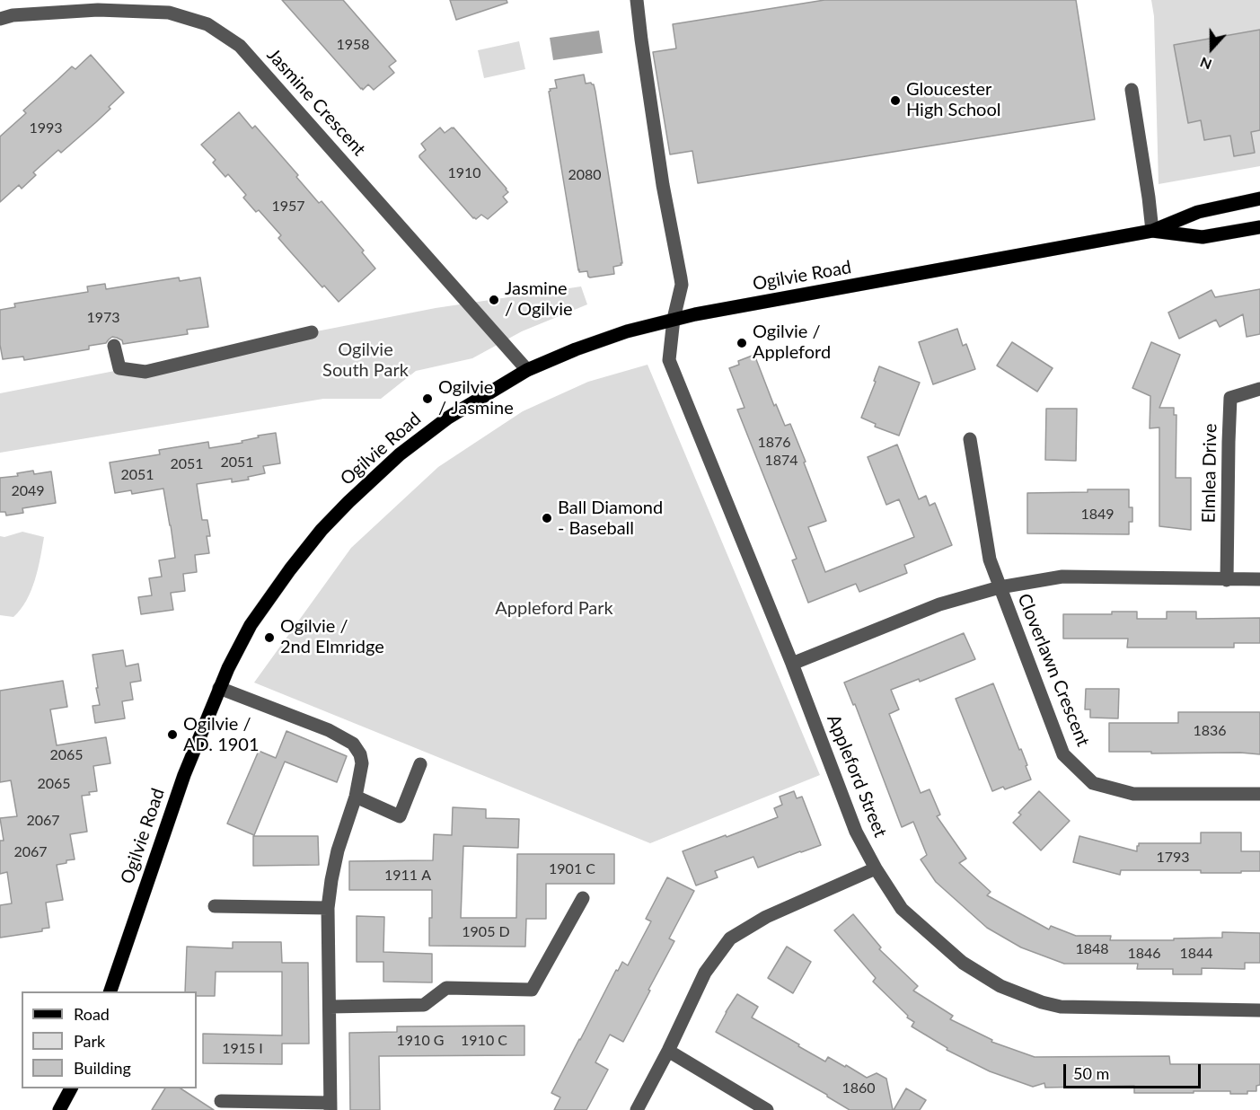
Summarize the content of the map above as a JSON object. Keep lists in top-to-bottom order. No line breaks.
{"streets":{"main road":["Ogilvie Road"],"street":["Jasmine Crescent","Elmlea Drive","Cloverlawn Crescent","Appleford Street"]},"crossings":[["Jasmine Crescent","Ogilvie Road"],["Ogilvie Road","Appleford Street"],["Elmlea Drive","Cloverlawn Crescent"],["Cloverlawn Crescent","Appleford Street"]],"parks":["Ogilvie South Park","Appleford Park"],"places":["Gloucester High School","Jasmine / Ogilvie","Ogilvie / Appleford","Ogilvie / Jasmine","Ball Diamond - Baseball","Ogilvie / 2nd Elmridge","Ogilvie / AD. 1901"],"house_numbers":["1958","1993","1910","2080","1957","1973","1876","1874","2051","2051","2051","2049","1849","1836","2065","2065","2067","2067","1793","1901 C","1911 A","1905 D","1848","1846","1844","1910 G","1910 C","1915 I","1860"],"legend":["Road","Park","Building"],"scale_bar":"50 m","north":"bottom"}
